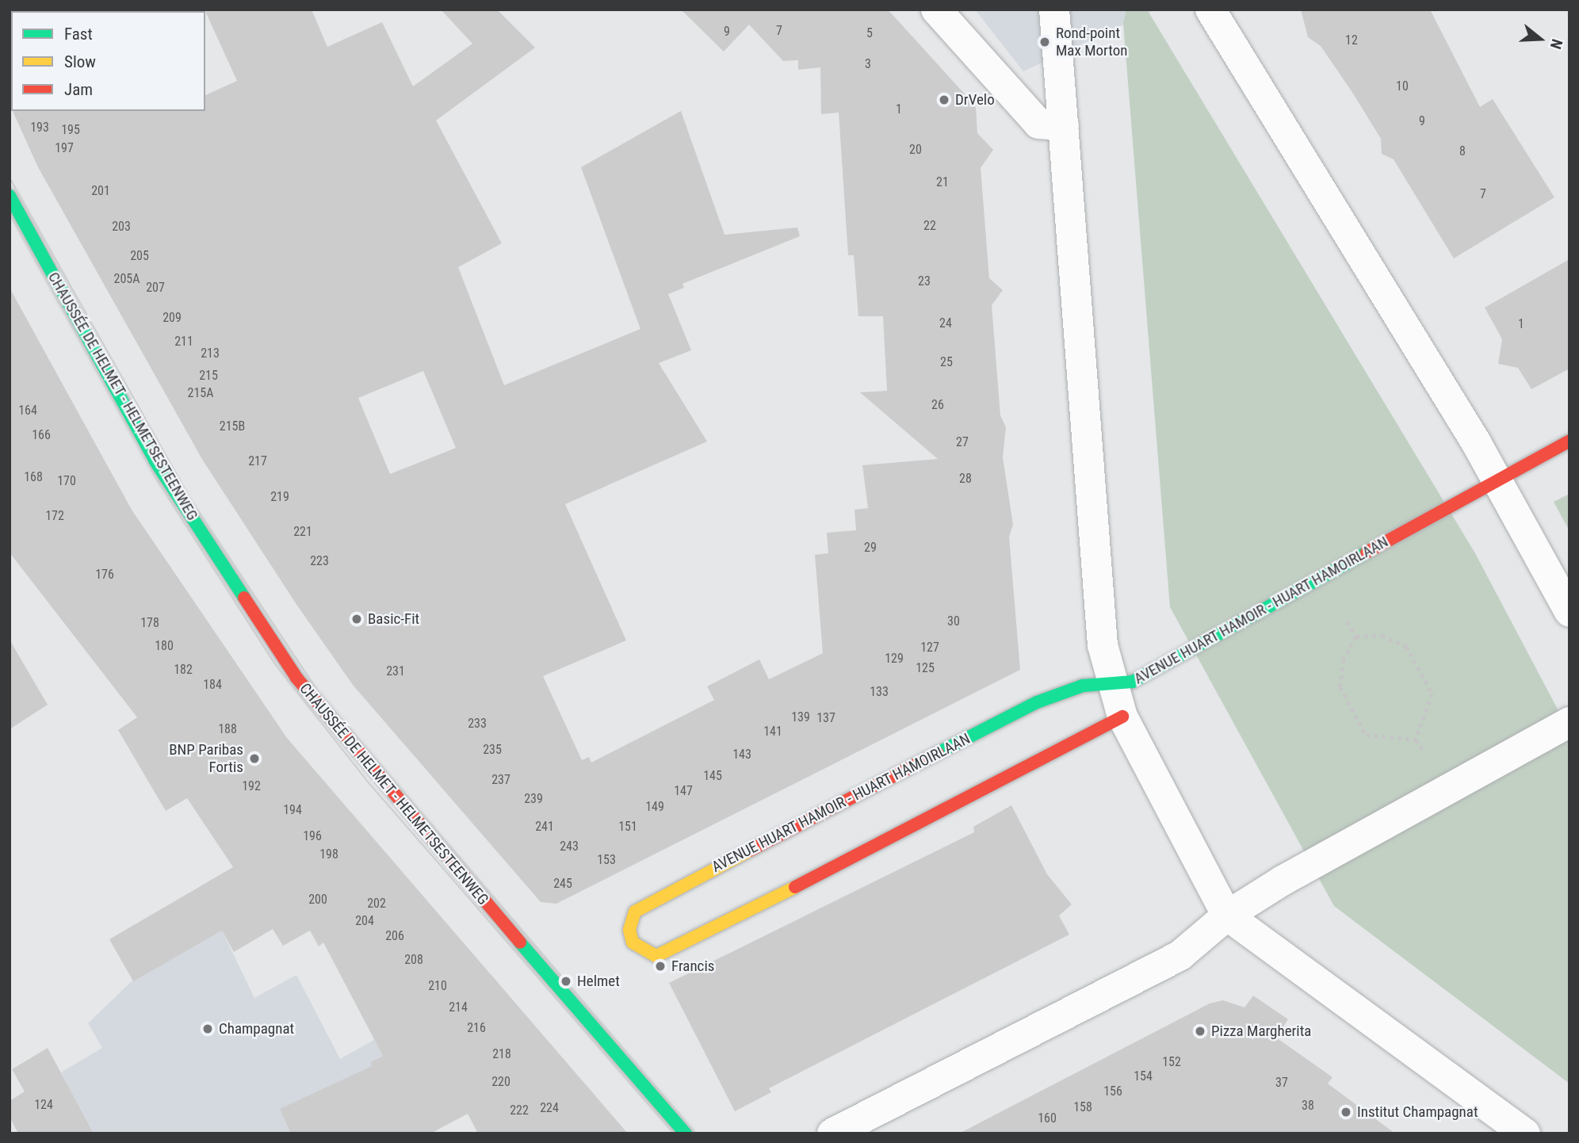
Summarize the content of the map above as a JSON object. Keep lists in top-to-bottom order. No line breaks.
{"streets":{"street":["CHAUSSÉE DE HELMET - HELMETSESTEENWEG","AVENUE HUART HAMOIR - HUART HAMOIRLAAN"]},"places":["Rond-point Max Morton","DrVelo","Basic-Fit","BNP Paribas Fortis","Francis","Helmet","Champagnat","Pizza Margherita","Institut Champagnat"],"house_numbers":["7","9","5","12","3","10","1","9","193","195","197","20","8","21","201","7","22","203","205","205A","23","207","209","24","1","211","213","25","215","215A","26","164","215B","166","27","217","168","28","170","219","172","221","29","223","176","30","178","180","127","129","125","182","231","184","133","139","137","233","188","141","235","143","145","237","192","147","239","149","194","241","151","196","243","198","153","245","200","202","204","206","208","210","214","216","218","152","154","220","37","156","124","38","158","224","222","160"],"legend":["Fast","Slow","Jam"],"north":"right"}
